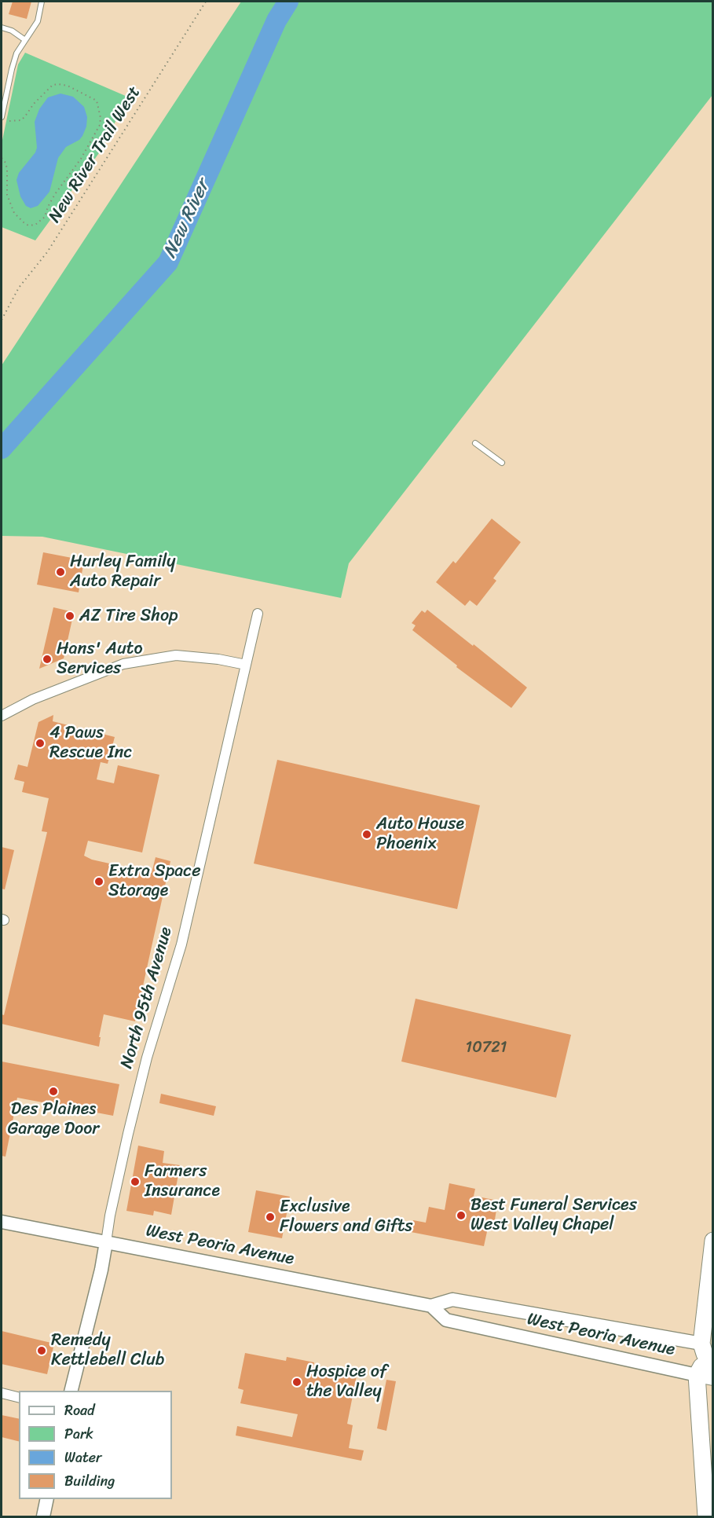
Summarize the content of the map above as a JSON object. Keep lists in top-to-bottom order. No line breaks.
{"streets":{"main road":["North 95th Avenue","West Peoria Avenue"],"path":["New River Trail West"]},"crossings":[["North 95th Avenue","West Peoria Avenue"]],"water":["New River"],"places":["Hurley Family Auto Repair","AZ Tire Shop","Hans' Auto Services","4 Paws Rescue Inc","Auto House Phoenix","Extra Space Storage","Des Plaines Garage Door","Farmers Insurance","Best Funeral Services West Valley Chapel","Exclusive Flowers and Gifts","Remedy Kettlebell Club","Hospice of the Valley"],"house_numbers":["10721"],"legend":["Road","Park","Water","Building"]}
